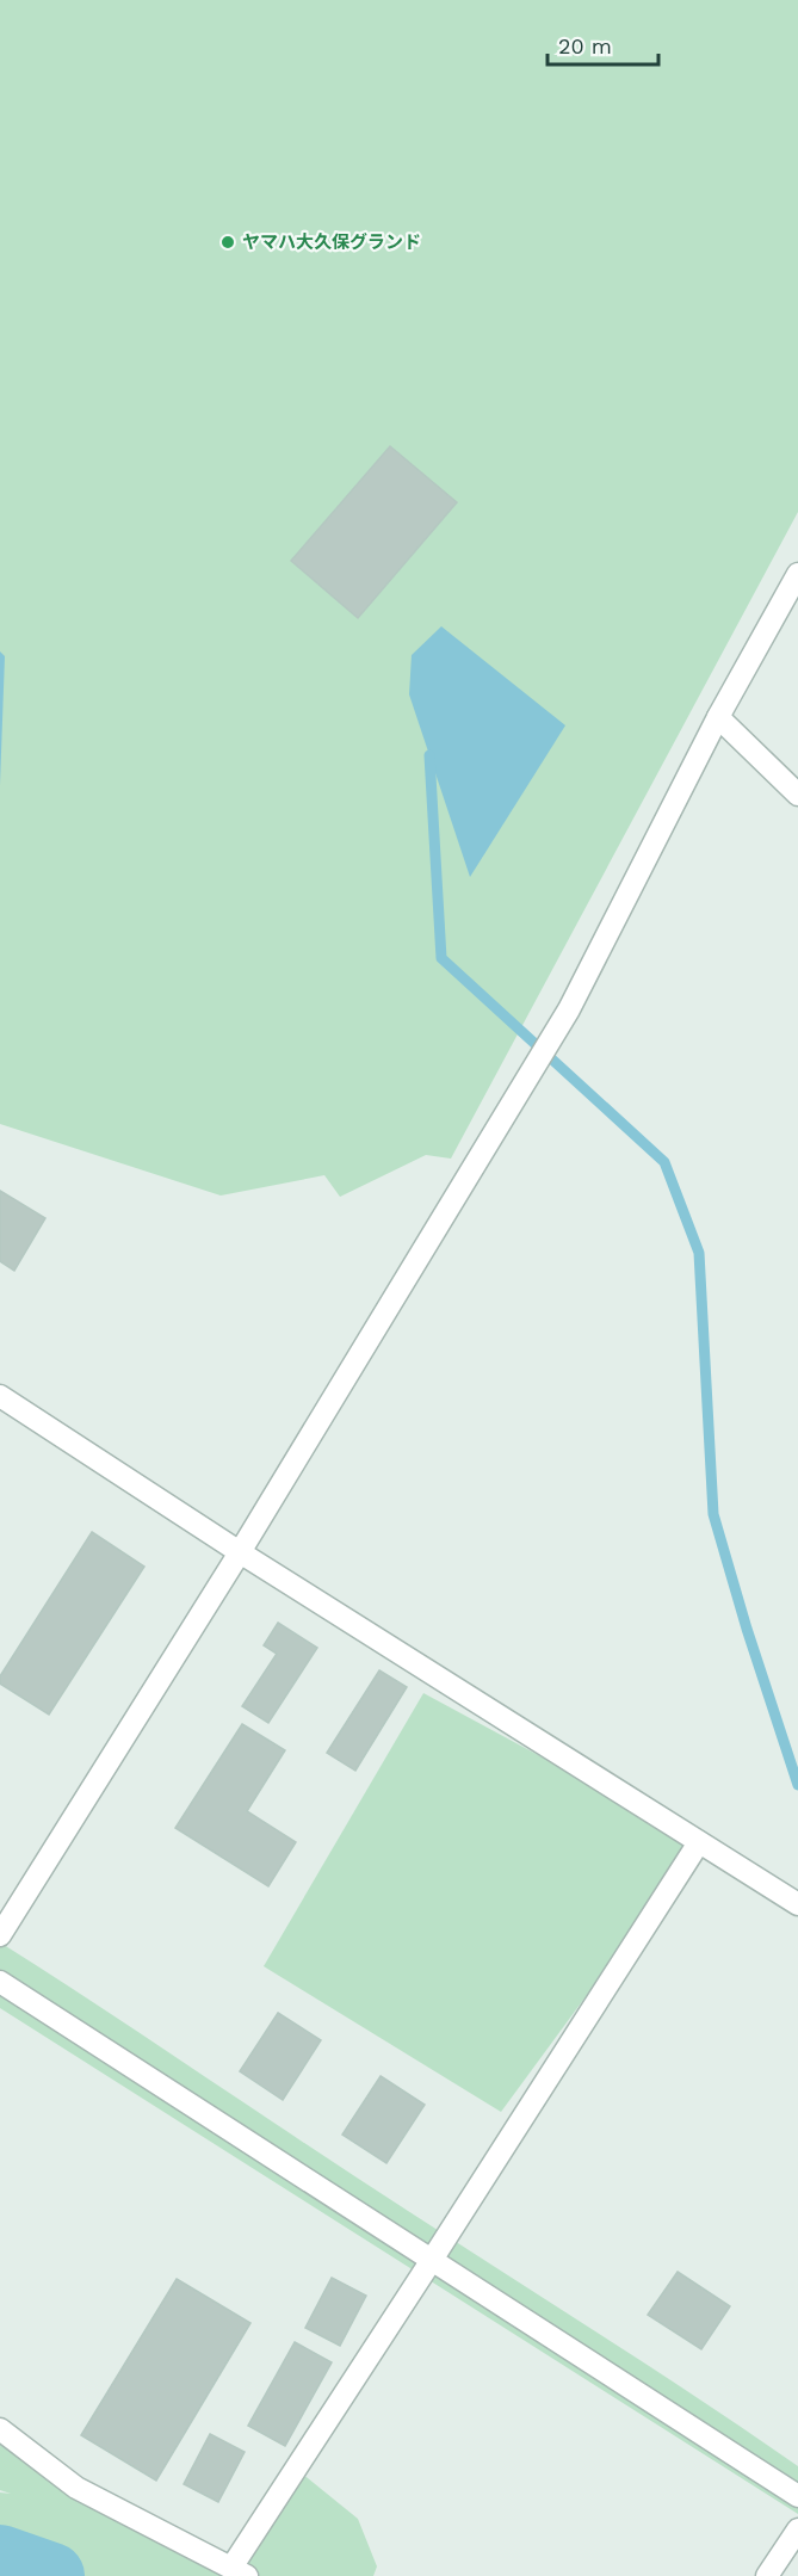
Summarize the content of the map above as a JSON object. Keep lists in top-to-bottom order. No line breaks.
{"places":["ヤマハ大久保グランド"],"scale_bar":"20 m"}
